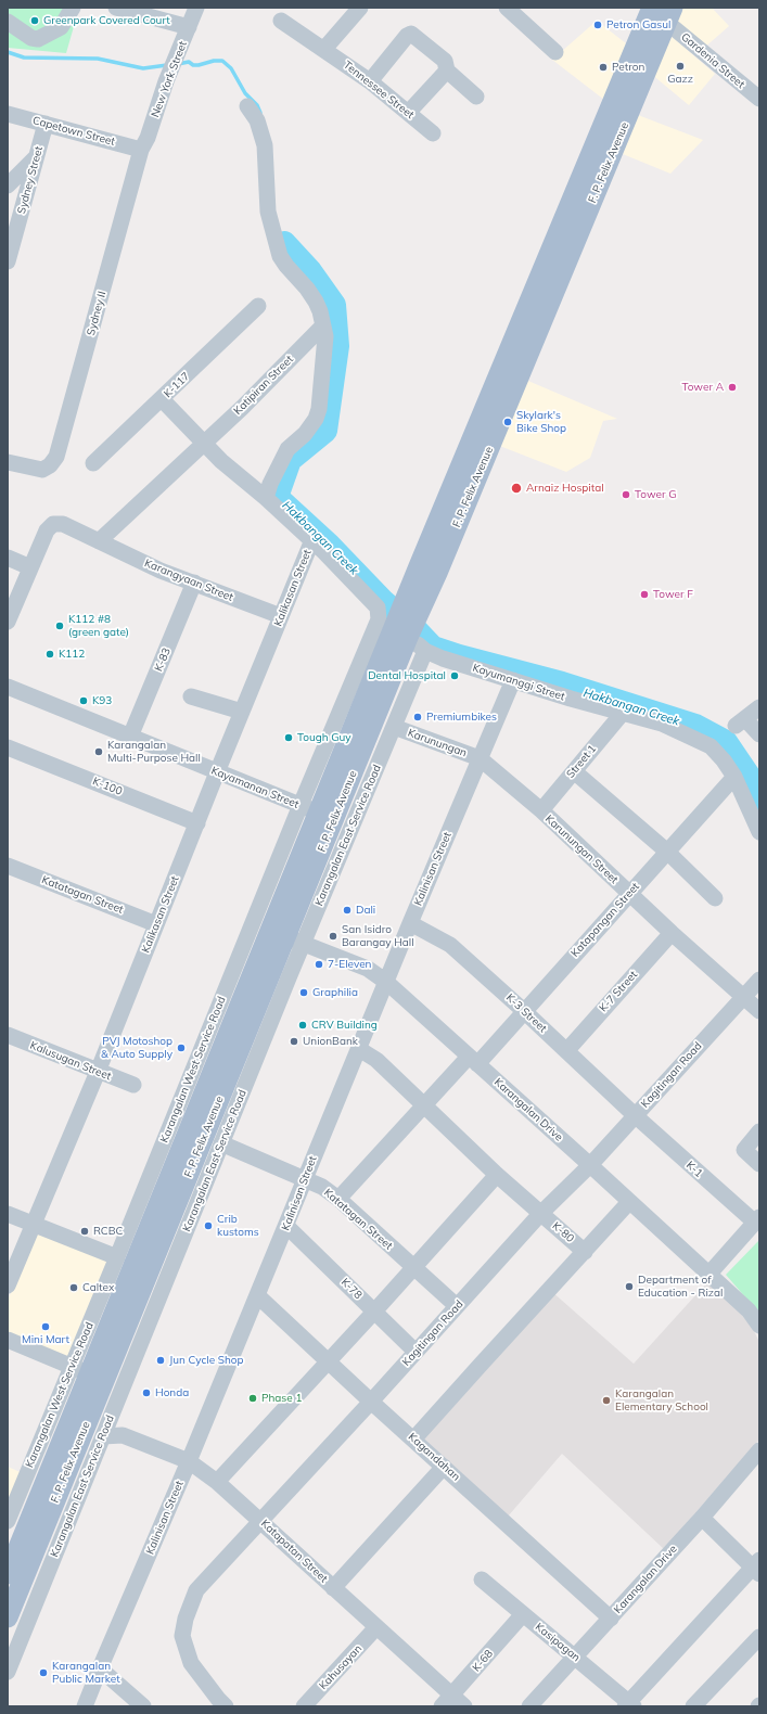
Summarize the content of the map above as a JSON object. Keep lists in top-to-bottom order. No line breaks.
{"streets":{"main road":["F. P. Felix Avenue"],"street":["Gardenia Street","New York Street","Tennessee Street","Capetown Street","Sydney Street","Sydney II","K-117","Katipiran Street","Karangyaan Street","Kalikasan Street","K-83","Kayumanggi Street","Karunungan","Street 1","K-100","Kayamanan Street","Karangalan East Service Road","Karunungan Street","Kalinisan Street","Katatagan Street","Katapangan Street","K-7 Street","K-3 Street","Kalusugan Street","Karangalan West Service Road","Kagitingan Road","Karangalan Drive","K-1","K-80","K-78","Kagandahan","Katapatan Street","Kasipagan","K-68","Kahusayan"]},"crossings":[["Gardenia Street","F. P. Felix Avenue"],["New York Street","Capetown Street"],["New York Street","Sydney II"],["Capetown Street","Sydney Street"],["Capetown Street","Sydney II"],["F. P. Felix Avenue","Kayumanggi Street"],["F. P. Felix Avenue","Kayamanan Street"],["F. P. Felix Avenue","Karangalan East Service Road"],["F. P. Felix Avenue","Karangalan West Service Road"],["F. P. Felix Avenue","Karangalan Drive"],["Katipiran Street","Karangyaan Street"],["Karangyaan Street","Kalikasan Street"],["Karangyaan Street","K-83"],["Kalikasan Street","K-100"],["Kalikasan Street","Kayamanan Street"],["Kalikasan Street","Katatagan Street"],["Kalikasan Street","Kalusugan Street"],["K-83","Kayamanan Street"],["Kayumanggi Street","Street 1"],["Kayumanggi Street","Karangalan East Service Road"],["Kayumanggi Street","Kalinisan Street"],["Kayumanggi Street","Katapangan Street"],["Karunungan","Karangalan East Service Road"],["Karunungan","Karunungan Street"],["Karunungan","Kalinisan Street"],["Street 1","Karunungan Street"],["Kayamanan Street","Karangalan West Service Road"],["Karangalan East Service Road","Katatagan Street"],["Karangalan East Service Road","Karangalan West Service Road"],["Karangalan East Service Road","Karangalan Drive"],["Karangalan East Service Road","Katapatan Street"],["Karunungan Street","Kalinisan Street"],["Karunungan Street","Katapangan Street"],["Karunungan Street","K-7 Street"],["Karunungan Street","Kagitingan Road"],["Kalinisan Street","Katatagan Street"],["Kalinisan Street","K-3 Street"],["Kalinisan Street","Karangalan Drive"],["Kalinisan Street","K-80"],["Kalinisan Street","K-78"],["Kalinisan Street","Kagandahan"],["Kalinisan Street","Katapatan Street"],["Katatagan Street","Katapangan Street"],["Katatagan Street","Kagitingan Road"],["Katapangan Street","K-3 Street"],["Katapangan Street","Karangalan Drive"],["Katapangan Street","K-80"],["K-7 Street","K-3 Street"],["K-3 Street","Kagitingan Road"],["K-3 Street","K-1"],["Kagitingan Road","Karangalan Drive"],["Kagitingan Road","K-1"],["Kagitingan Road","K-80"],["Kagitingan Road","K-78"],["Kagitingan Road","Kagandahan"],["Kagitingan Road","Katapatan Street"],["Karangalan Drive","Kagandahan"],["Karangalan Drive","Kasipagan"],["Katapatan Street","K-68"],["Katapatan Street","Kahusayan"],["Kasipagan","K-68"]],"water":["Hakbangan Creek"],"places":["Greenpark Covered Court","Petron Gasul","Gazz","Petron","Tower A","Skylark's Bike Shop","Arnaiz Hospital","Tower G","Tower F","K112 #8 (green gate)","K112","Dental Hospital","K93","Premiumbikes","Tough Guy","Karangalan Multi-Purpose Hall","Dali","San Isidro Barangay Hall","7-Eleven","Graphilia","CRV Building","UnionBank","PVJ Motoshop & Auto Supply","Crib kustoms","RCBC","Department of Education - Rizal","Caltex","Mini Mart","Jun Cycle Shop","Honda","Phase 1","Karangalan Elementary School","Karangalan Public Market"]}
